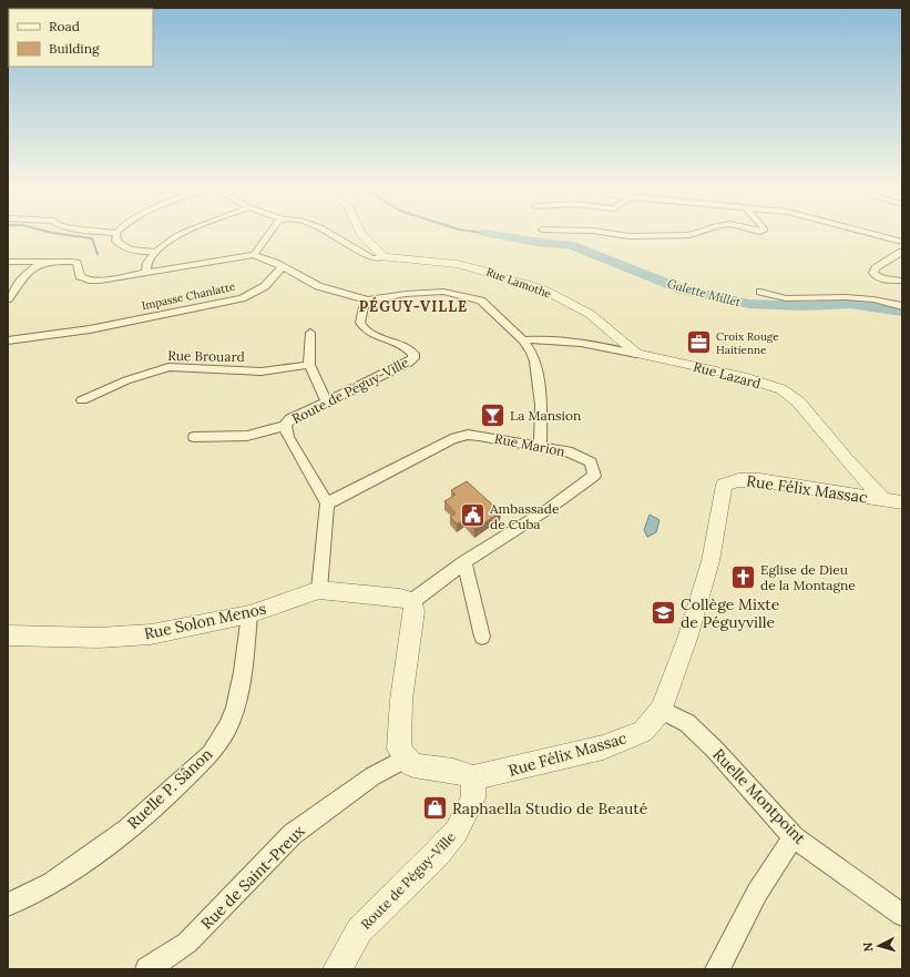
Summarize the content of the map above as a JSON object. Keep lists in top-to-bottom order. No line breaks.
{"streets":{"street":["Rue Lamothe","Impasse Chanlatte","Rue Brouard","Rue Lazard","Route de Péguy-Ville","Rue Marion","Rue Félix Massac","Rue Solon Menos","Ruelle P. Sânon","Ruelle Montpoint","Rue de Saint-Preux"]},"crossings":[["Rue Lamothe","Rue Lazard"],["Rue Lazard","Rue Félix Massac"],["Route de Péguy-Ville","Rue Marion"],["Route de Péguy-Ville","Rue Félix Massac"],["Rue Félix Massac","Ruelle Montpoint"],["Rue Solon Menos","Ruelle P. Sânon"]],"districts":["PÉGUY-VILLE"],"water":["Galette Millet"],"places":{"office":["Croix Rouge Haitienne"],"bar":["La Mansion"],"public building":["Ambassade de Cuba"],"church":["Eglise de Dieu de la Montagne"],"school or university":["Collège Mixte de Péguyville"],"shop":["Raphaella Studio de Beauté"]},"legend":["Road","Building"],"north":"left"}
